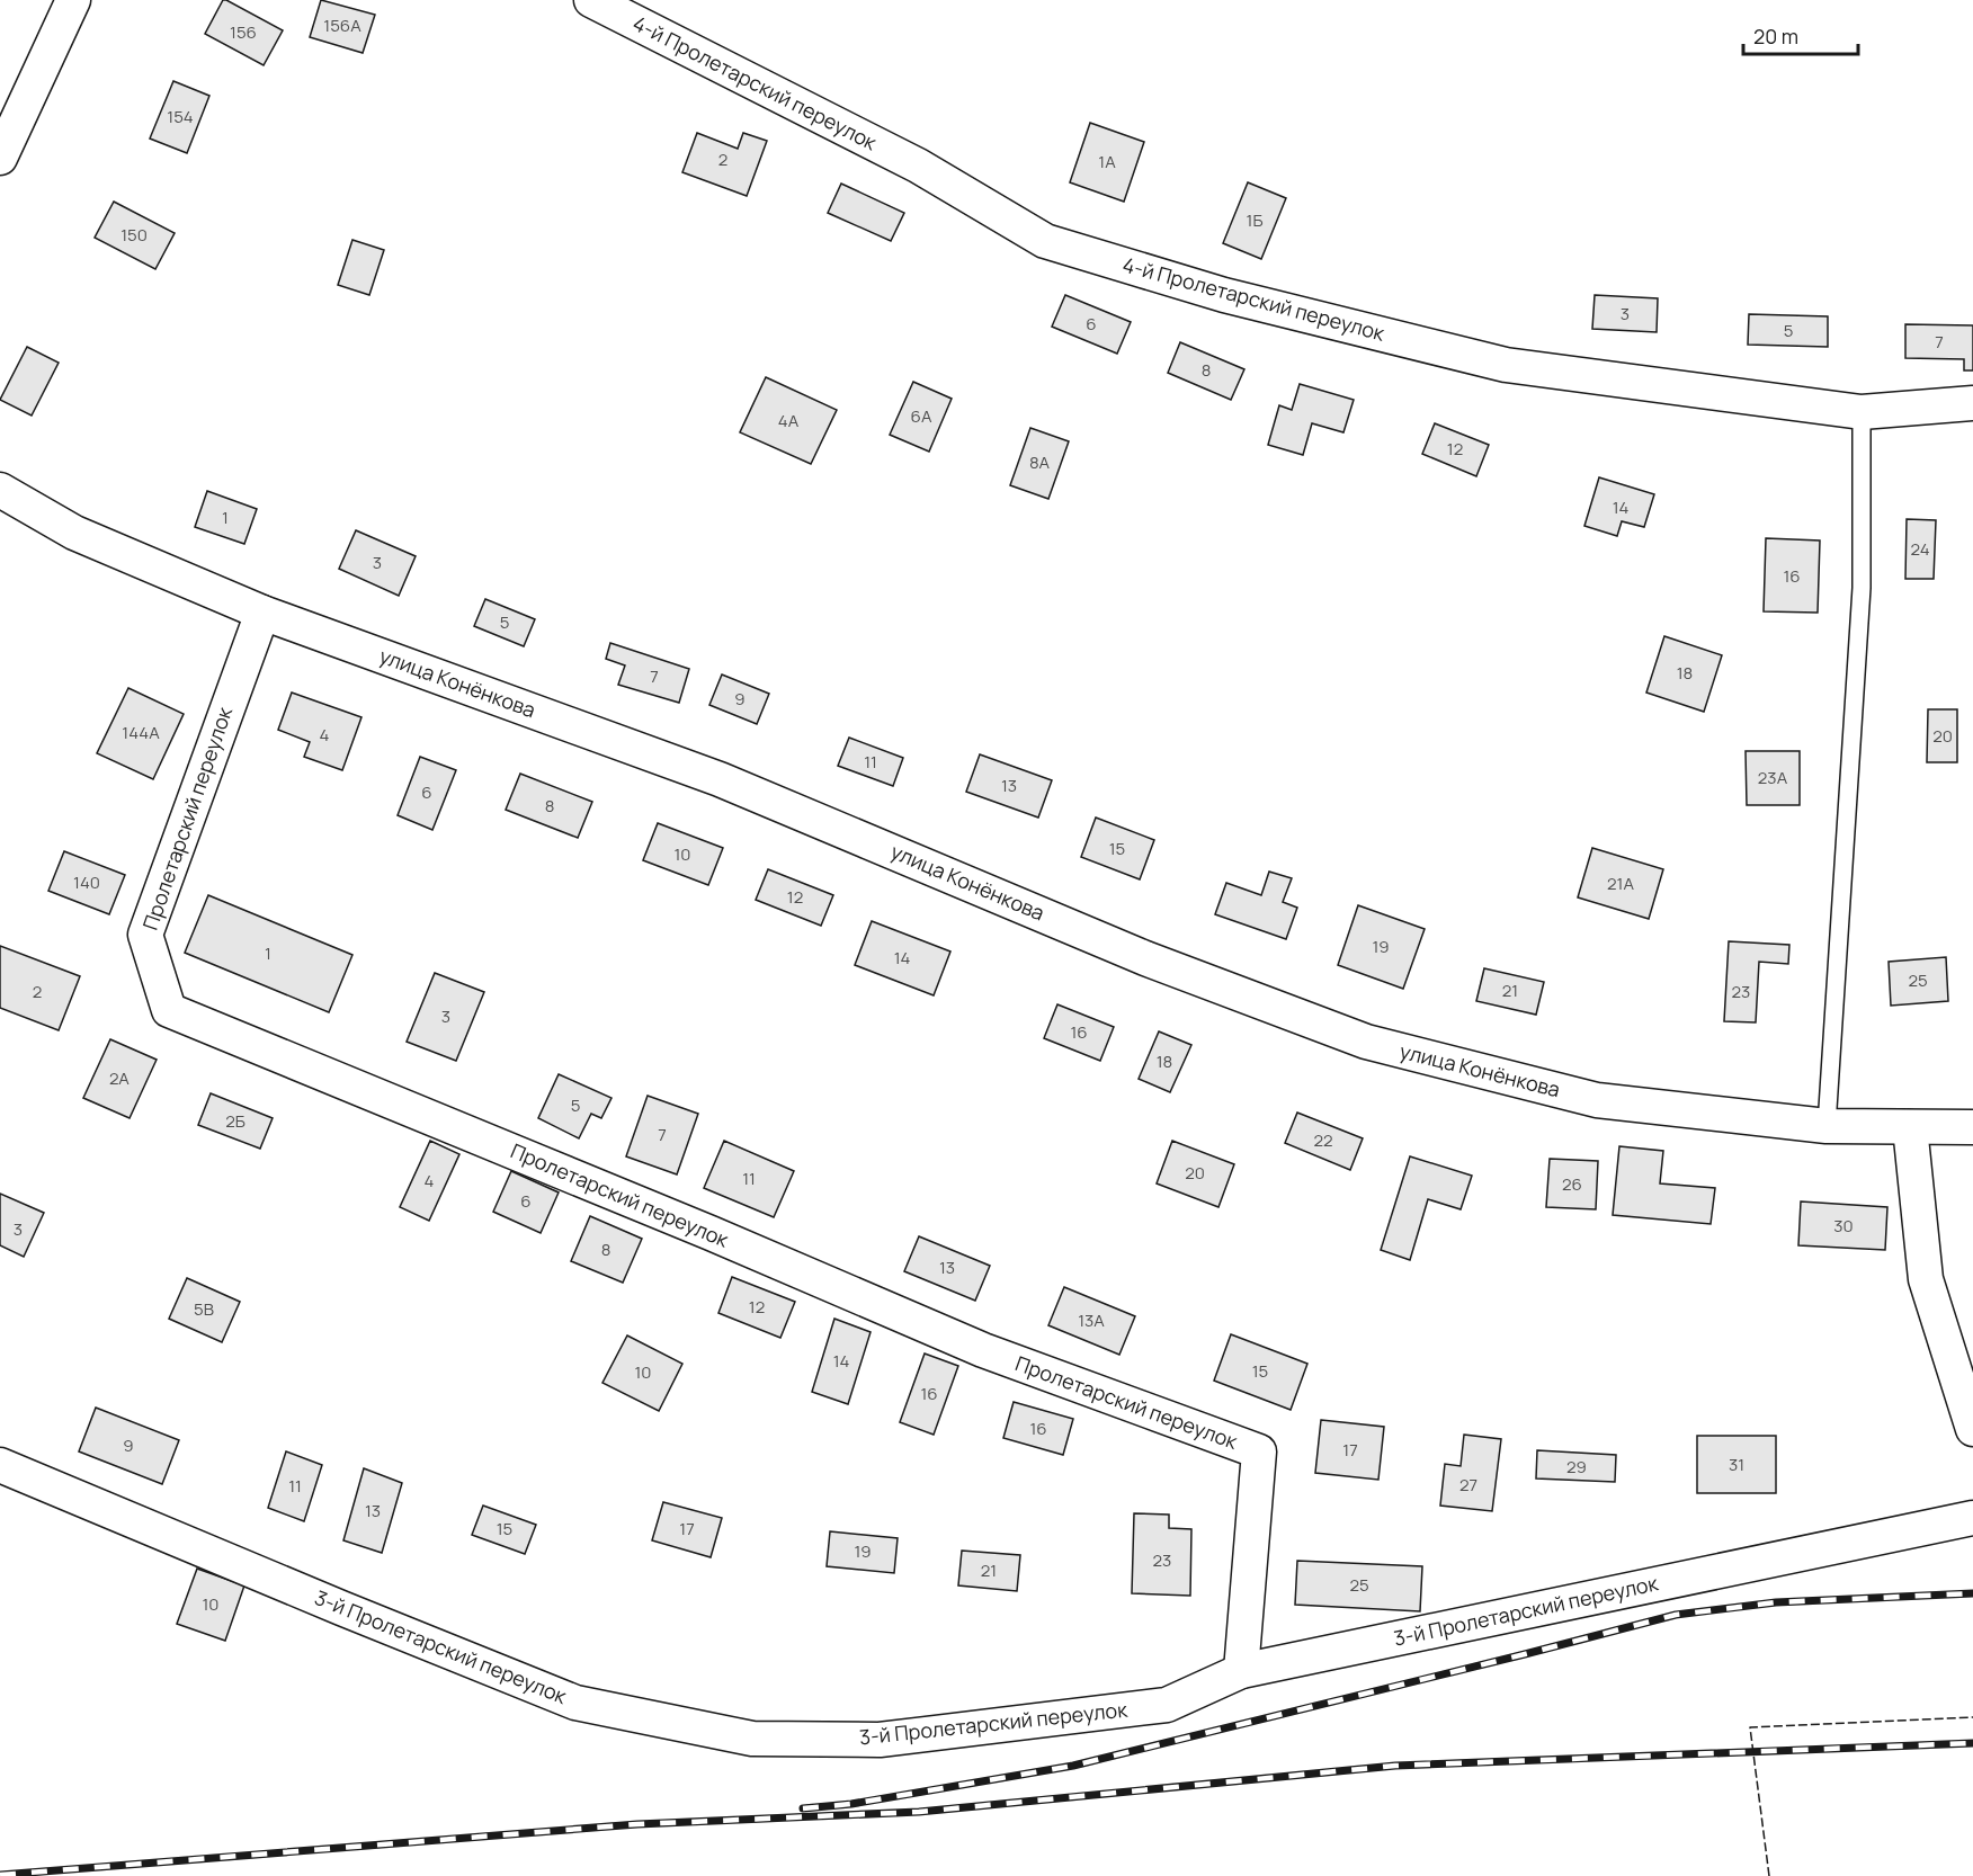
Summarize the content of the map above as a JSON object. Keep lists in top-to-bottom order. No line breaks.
{"streets":{"street":["4-й Пролетарский переулок","улица Конёнкова","Пролетарский переулок","3-й Пролетарский переулок"]},"crossings":[["улица Конёнкова","Пролетарский переулок"],["Пролетарский переулок","3-й Пролетарский переулок"]],"house_numbers":["156А","156","154","2","1А","1Б","150","3","6","5","7","8","6А","4А","12","8А","14","1","24","3","16","5","18","7","9","144А","4","20","11","23А","13","6","8","15","10","140","21А","12","19","1","14","25","21","2","23","3","16","18","2А","5","2Б","7","22","20","11","4","26","6","30","3","8","13","12","5В","13А","14","15","10","16","16","9","17","31","29","27","11","13","15","17","19","23","21","25","10"],"scale_bar":"20 m"}
